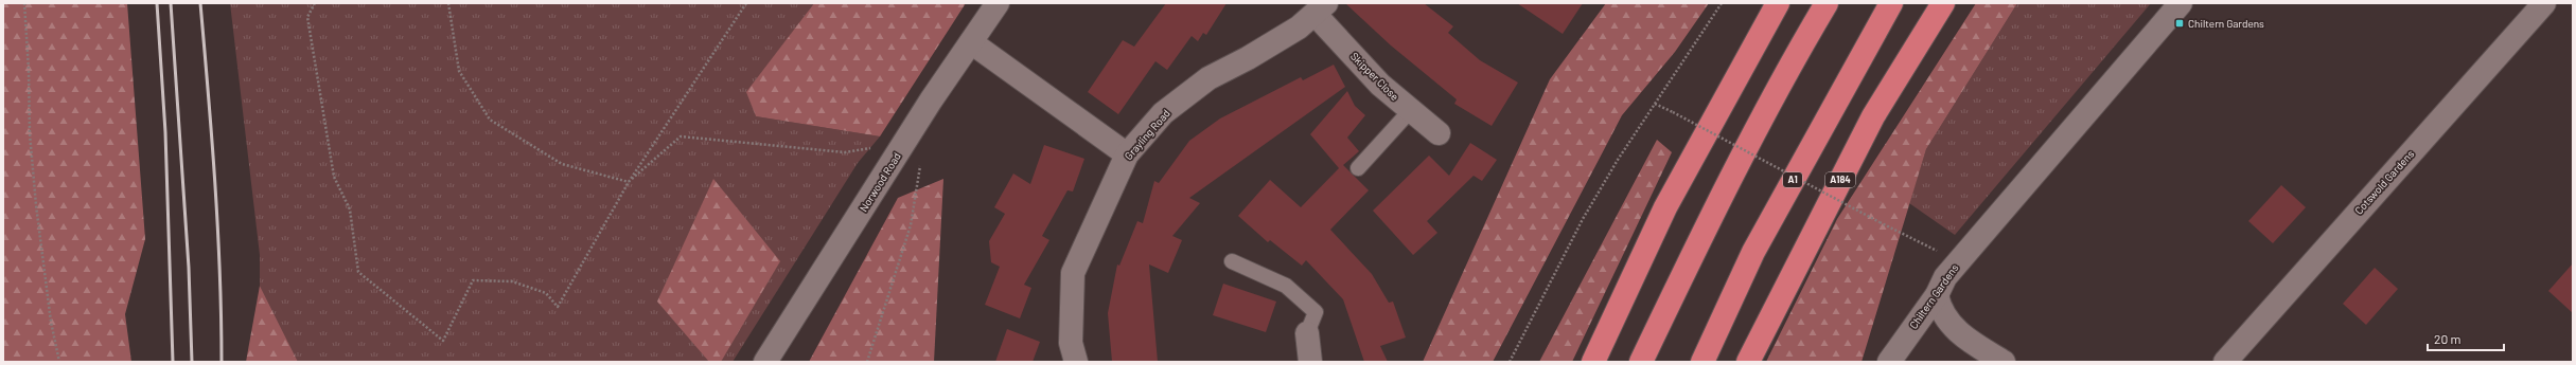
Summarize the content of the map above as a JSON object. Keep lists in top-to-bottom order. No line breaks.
{"streets":{"highway":["A1","A184"],"street":["Skipper Close","Grayling Road","Norwood Road","Cotswold Gardens","Chiltern Gardens"]},"crossings":[["Skipper Close","Grayling Road"]],"places":{"transit":["Chiltern Gardens"]},"scale_bar":"20 m"}
